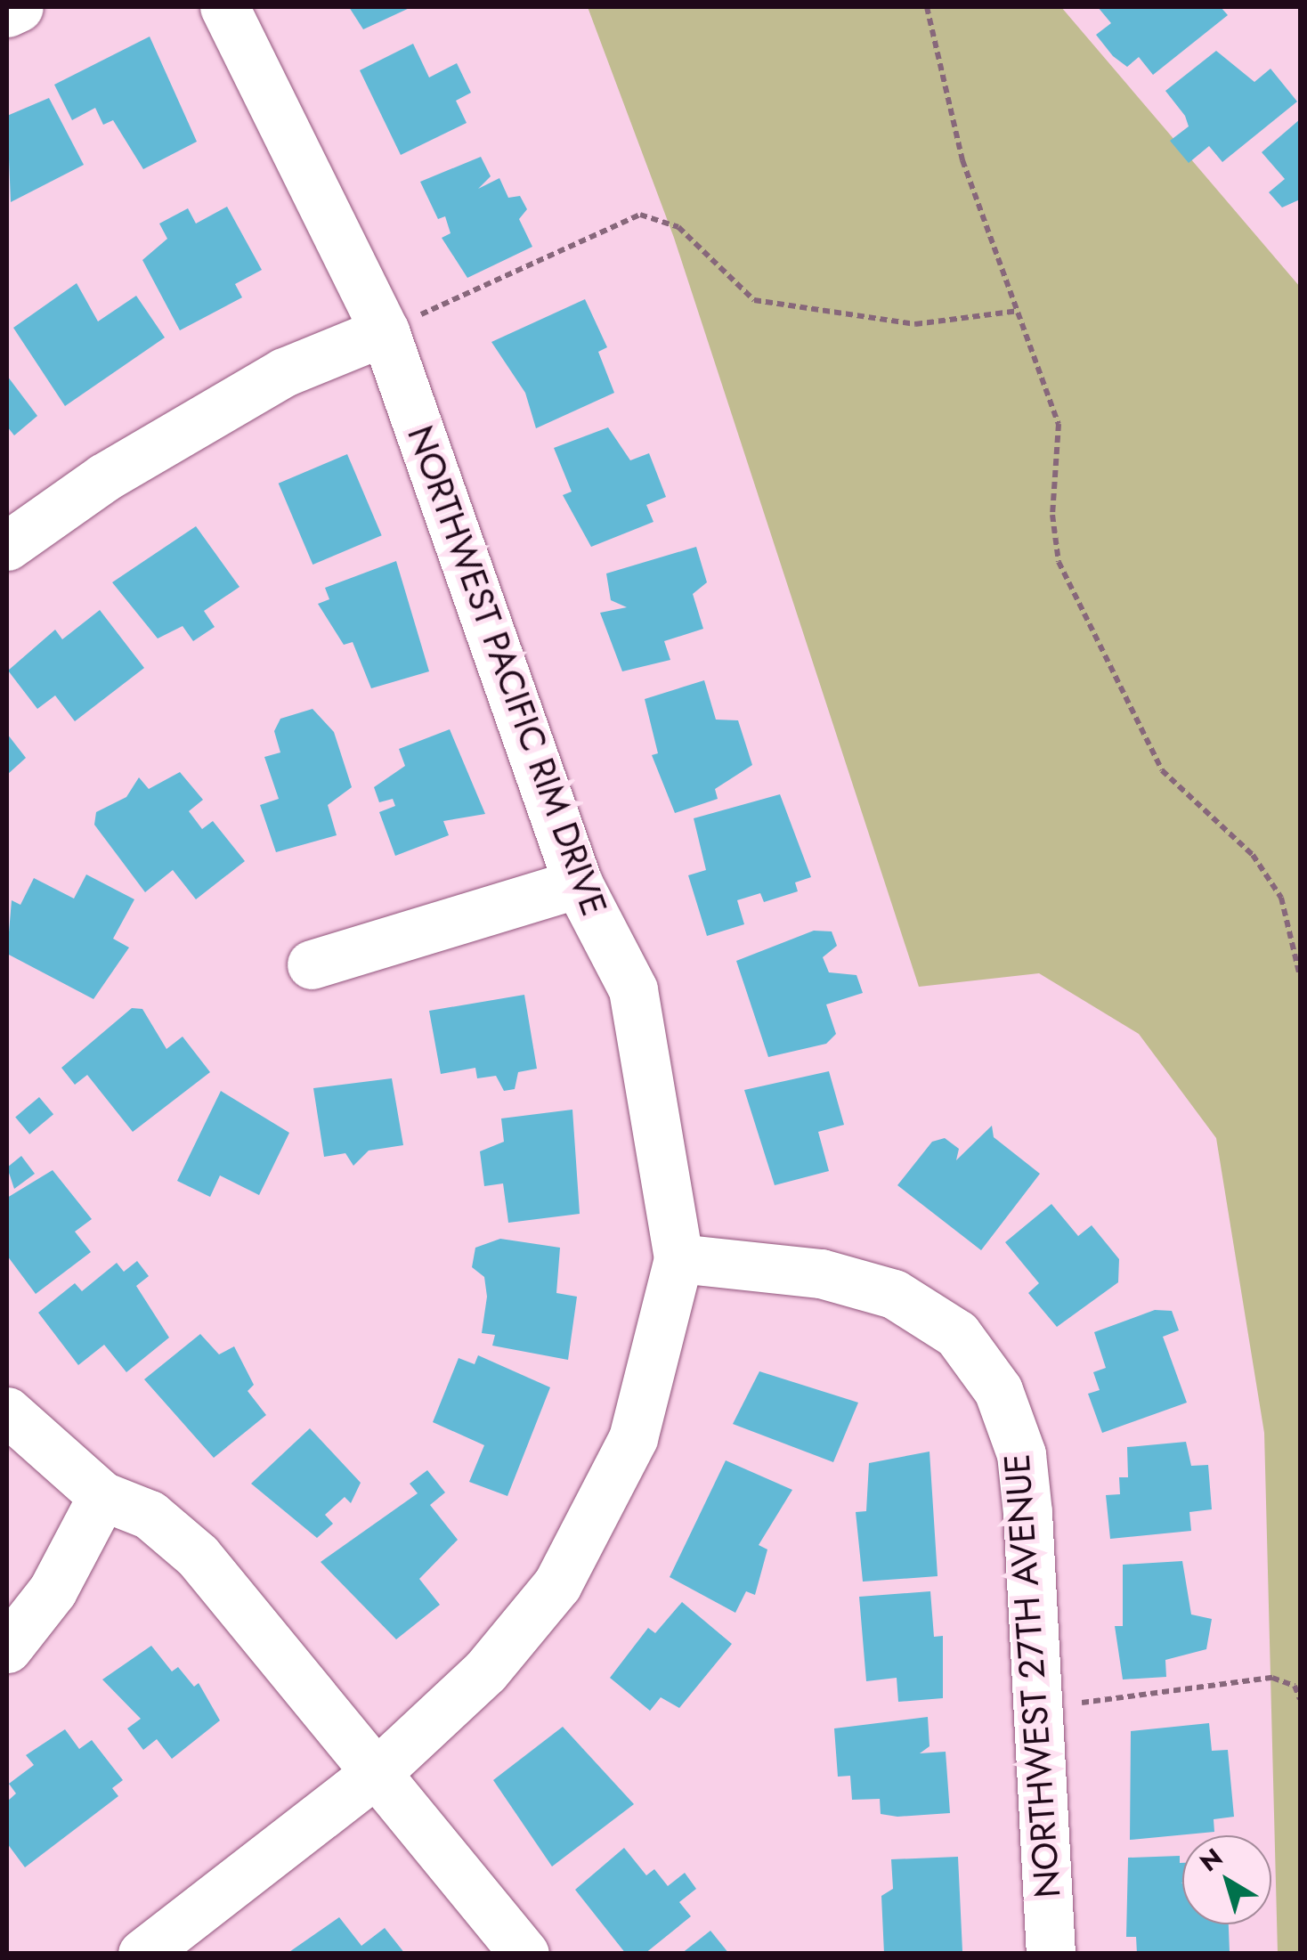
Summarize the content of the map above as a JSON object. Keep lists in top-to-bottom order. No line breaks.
{"streets":{"street":["NORTHWEST PACIFIC RIM DRIVE","NORTHWEST 27TH AVENUE"]},"crossings":[["NORTHWEST PACIFIC RIM DRIVE","NORTHWEST 27TH AVENUE"]],"north":"top left"}
